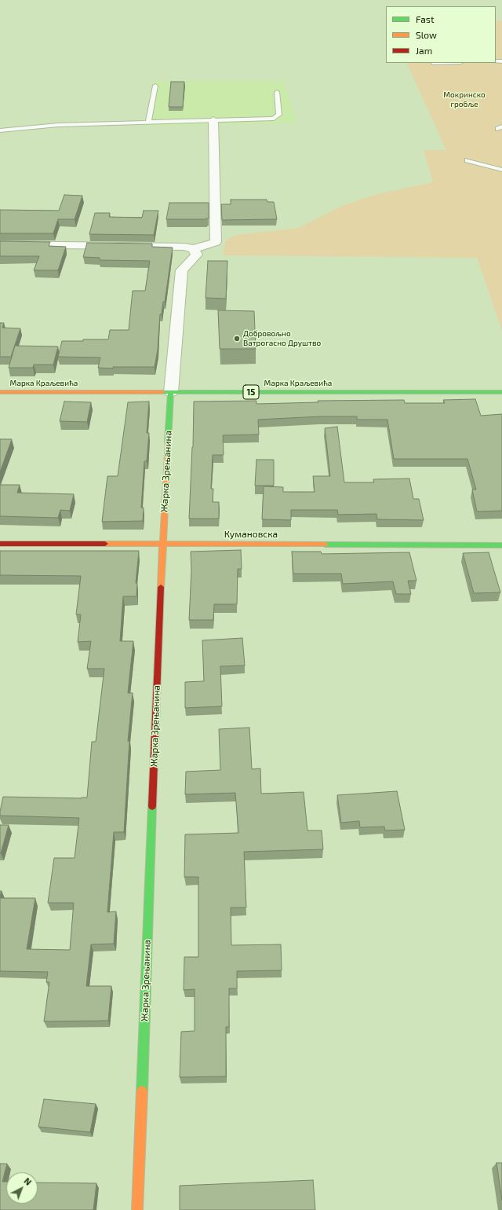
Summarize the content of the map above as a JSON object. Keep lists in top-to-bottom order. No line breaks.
{"streets":{"street":["Марка Краљевића","15","Жарка Зрењанина","Кумановска"]},"crossings":[["Марка Краљевића","Жарка Зрењанина"],["Жарка Зрењанина","Кумановска"]],"parks":["Мокринско гробље"],"places":["Добровољно Ватрогасно Друштво"],"legend":["Fast","Slow","Jam"],"north":"top right"}
